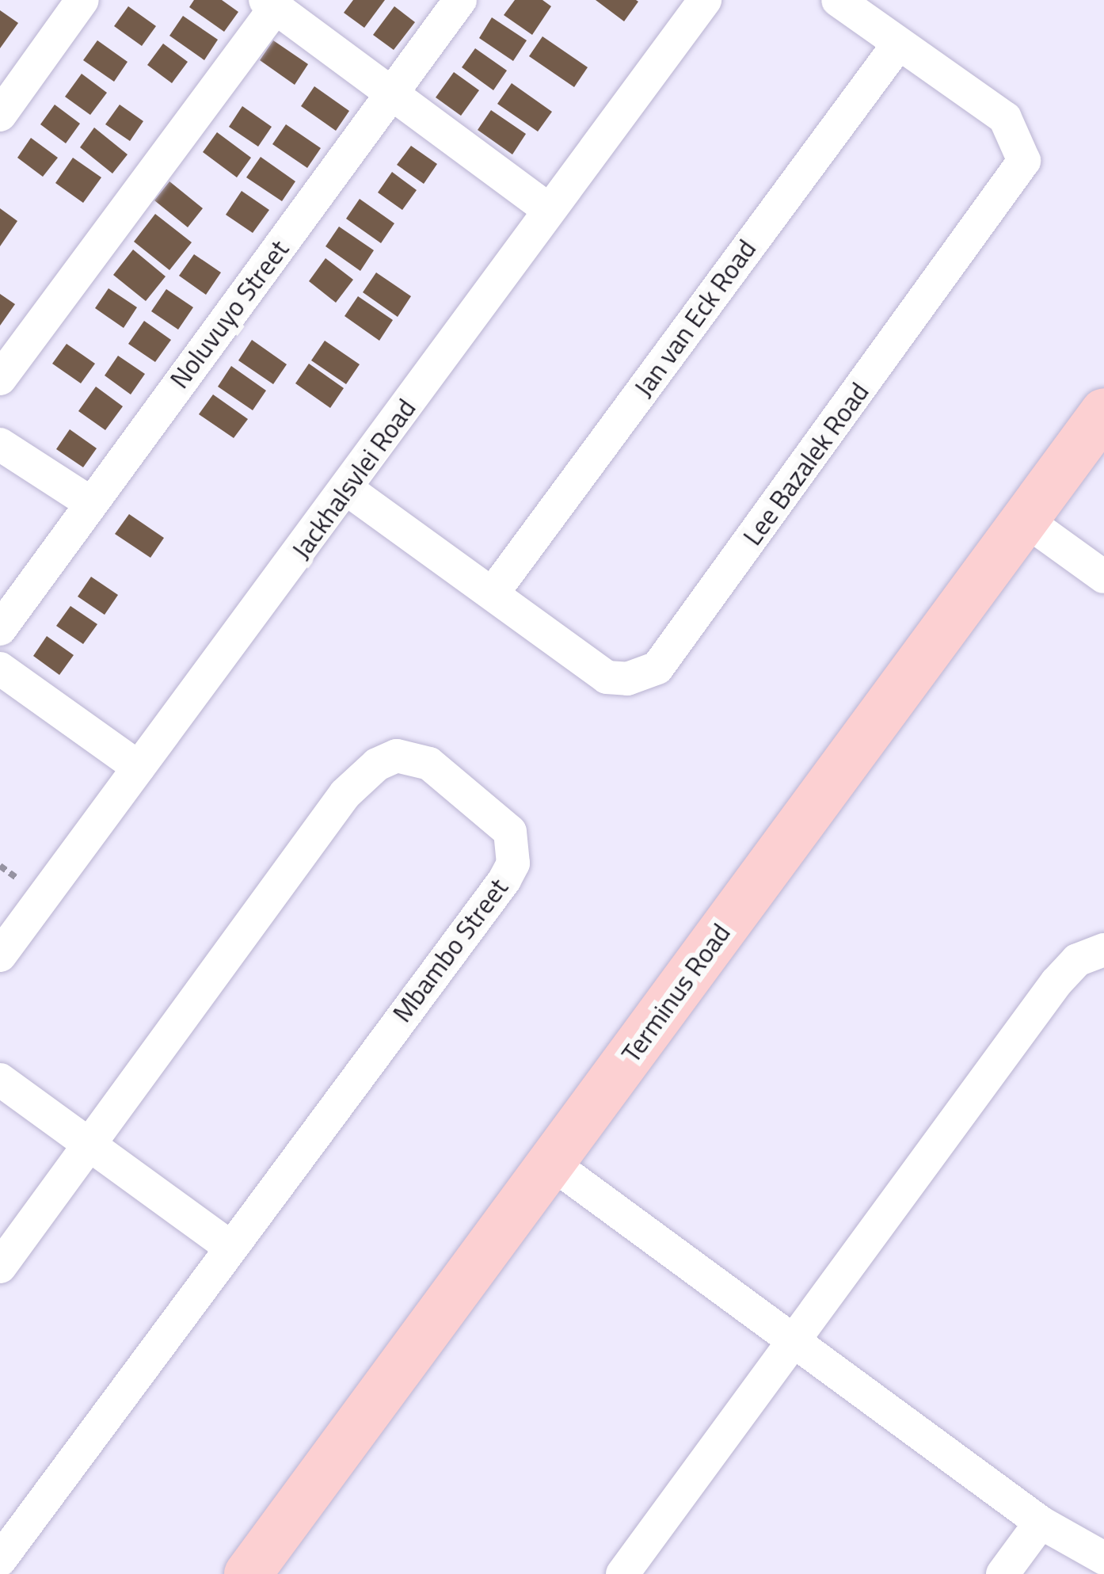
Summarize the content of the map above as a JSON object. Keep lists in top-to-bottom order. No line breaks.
{"streets":{"street":["Noluvuyo Street","Jan van Eck Road","Lee Bazalek Road","Jackhalsvlei Road","Mbambo Street","Terminus Road"]},"crossings":[["Jan van Eck Road","Lee Bazalek Road"],["Lee Bazalek Road","Jackhalsvlei Road"]]}
